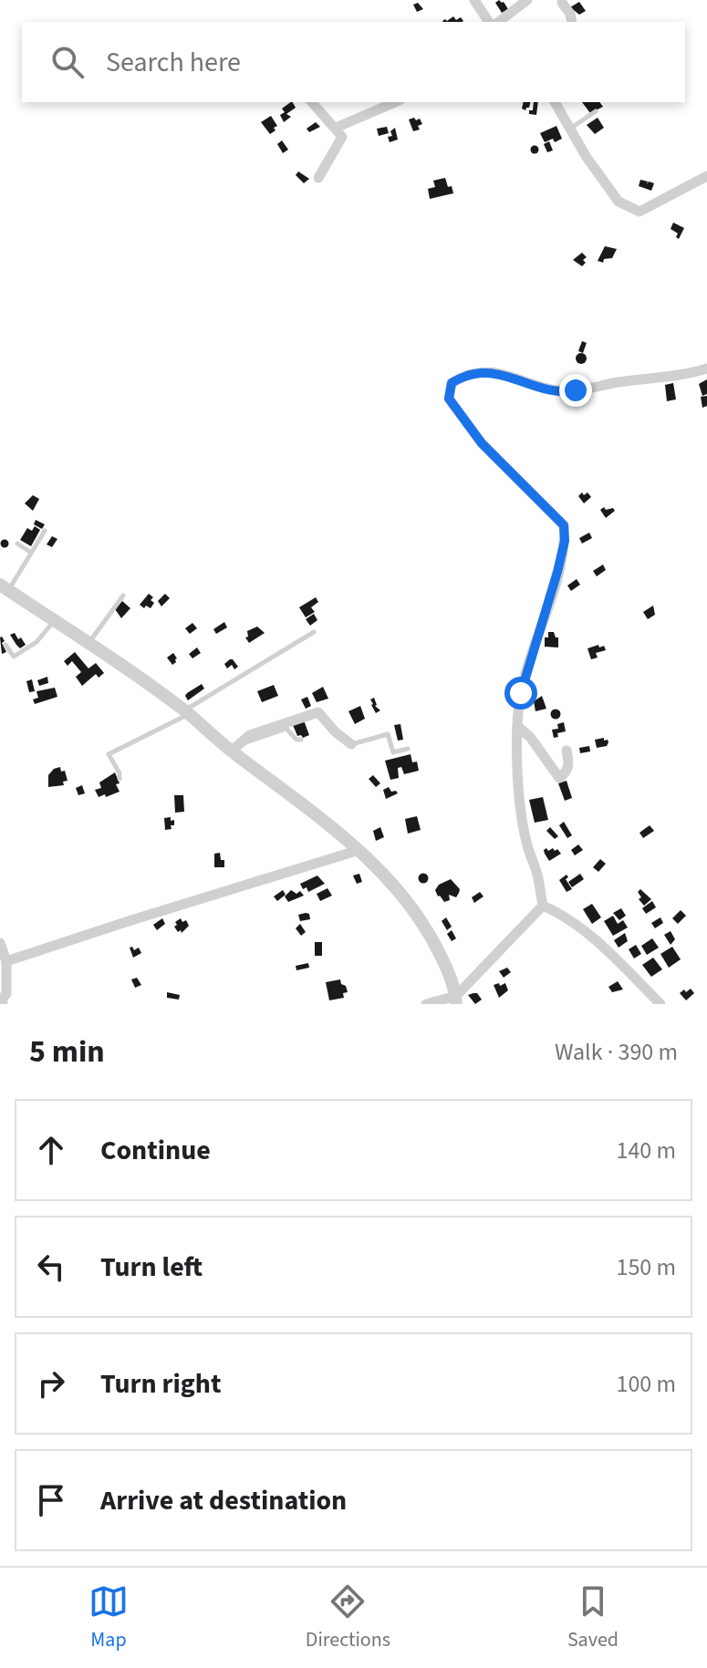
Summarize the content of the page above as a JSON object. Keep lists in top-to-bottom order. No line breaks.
{"page":{"search":"Search here","heading":["5 min","Walk · 390 m"],"list":[["Continue","140 m"],["Turn left","150 m"],["Turn right","100 m"],"Arrive at destination"],"nav":["Map","Directions","Saved"]}}
